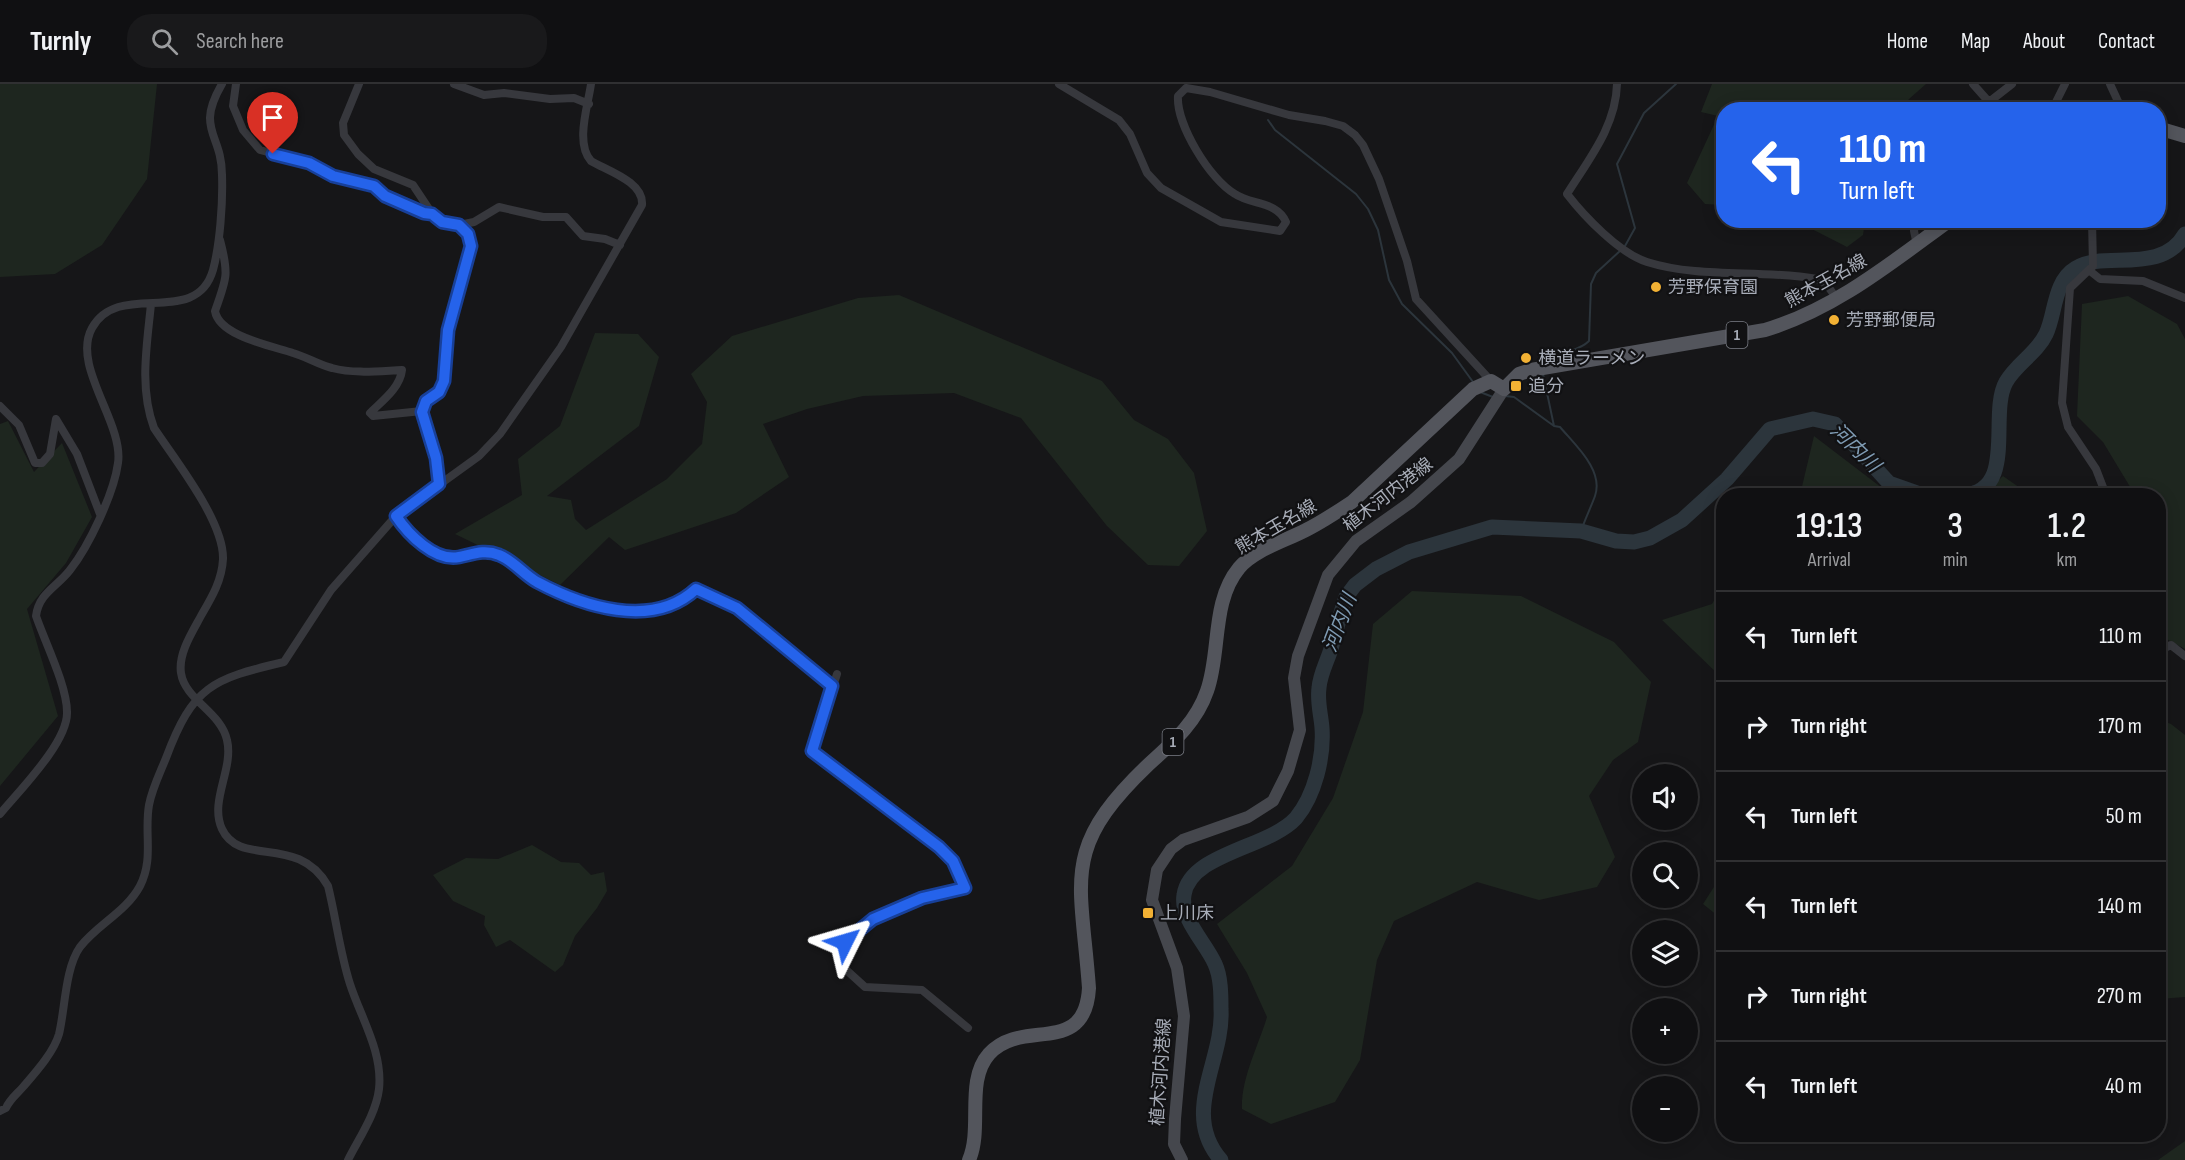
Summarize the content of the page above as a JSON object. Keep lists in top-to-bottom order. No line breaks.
{"streets":{"main road":["熊本玉名線","1","植木河内港線"]},"crossings":[["熊本玉名線","植木河内港線"]],"water":["河内川"],"places":{"other":["芳野保育園","芳野郵便局","横道ラーメン"],"transit":["追分","上川床"]},"page":{"header":"Turnly","search":"Search here","nav":["Home","Map","About","Contact"],"turn":["110 m","Turn left"],"eta":["19:13","Arrival","3","min","1.2","km"],"list":[{"name":"Turn left","value":"110 m"},{"name":"Turn right","value":"170 m"},{"name":"Turn left","value":"50 m"},{"name":"Turn left","value":"140 m"},{"name":"Turn right","value":"270 m"},{"name":"Turn left","value":"40 m"}],"map_buttons":["+","−"]}}
